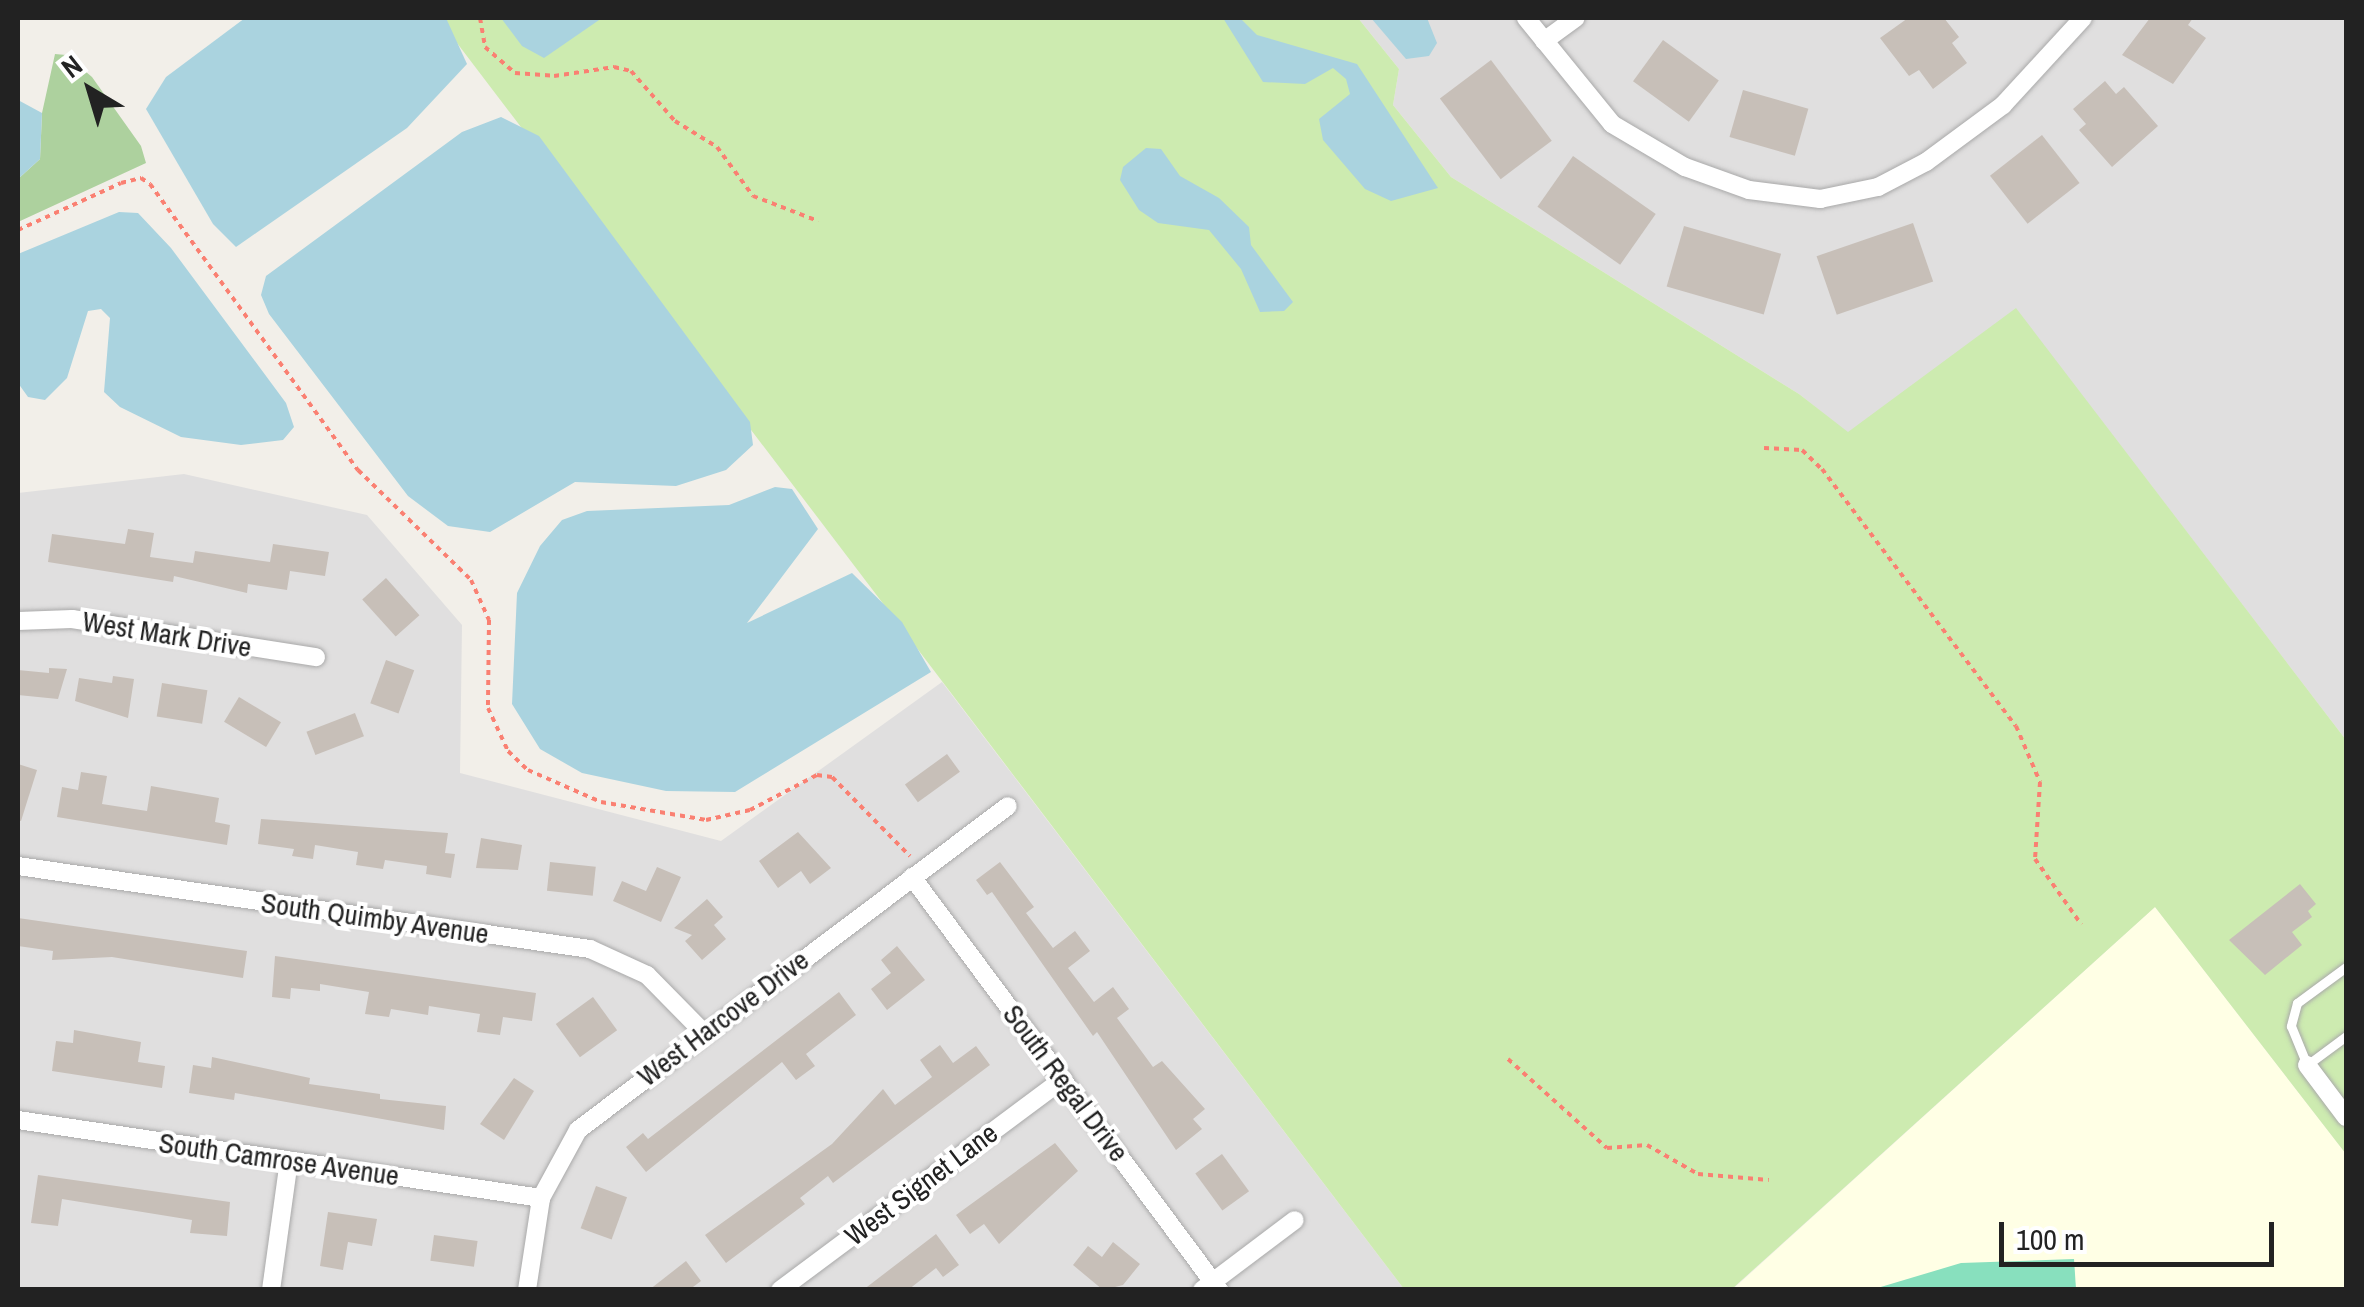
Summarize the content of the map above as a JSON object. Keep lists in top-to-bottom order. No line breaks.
{"streets":{"street":["West Mark Drive","South Quimby Avenue","West Harcove Drive","South Regal Drive","South Camrose Avenue","West Signet Lane"]},"crossings":[["South Quimby Avenue","West Harcove Drive"],["West Harcove Drive","South Regal Drive"],["West Harcove Drive","South Camrose Avenue"],["South Regal Drive","West Signet Lane"]],"scale_bar":"100 m","north":"top left"}
